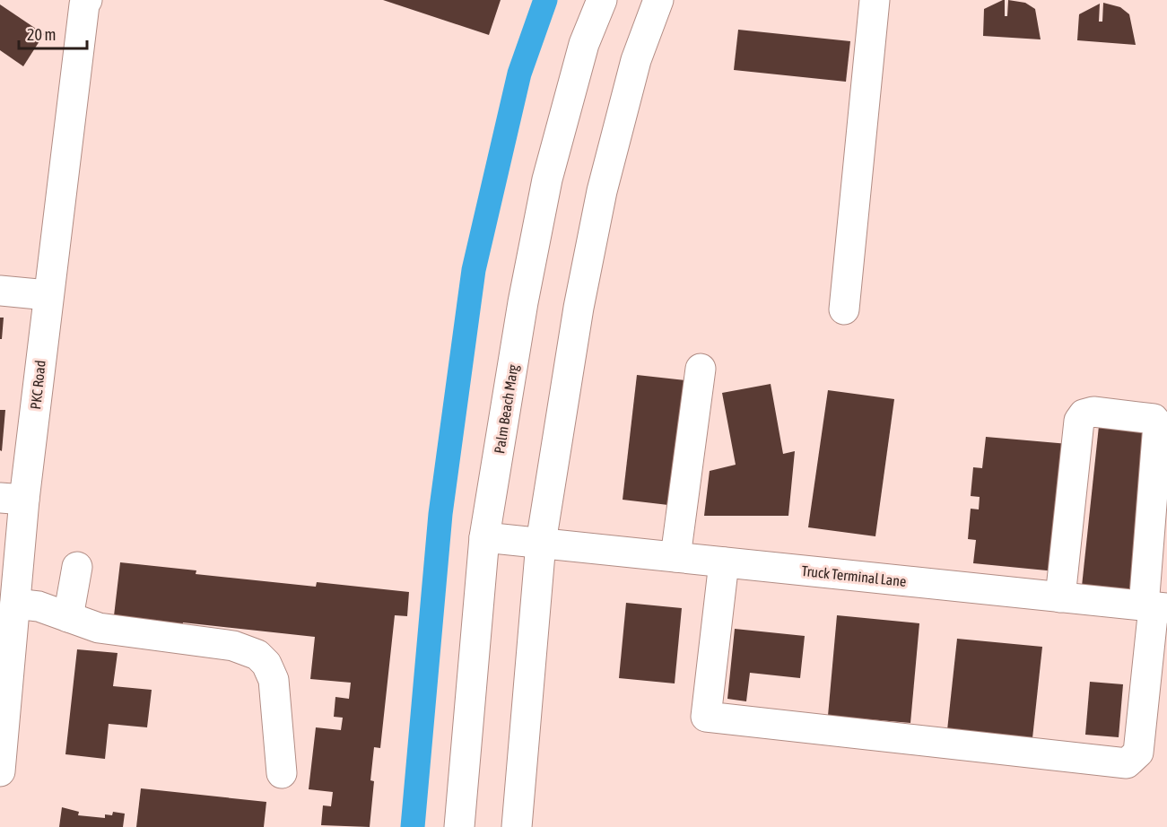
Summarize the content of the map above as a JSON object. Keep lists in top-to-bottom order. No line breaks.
{"streets":{"main road":["PKC Road","Palm Beach Marg","Truck Terminal Lane"]},"crossings":[["Palm Beach Marg","Truck Terminal Lane"]],"scale_bar":"20 m"}
